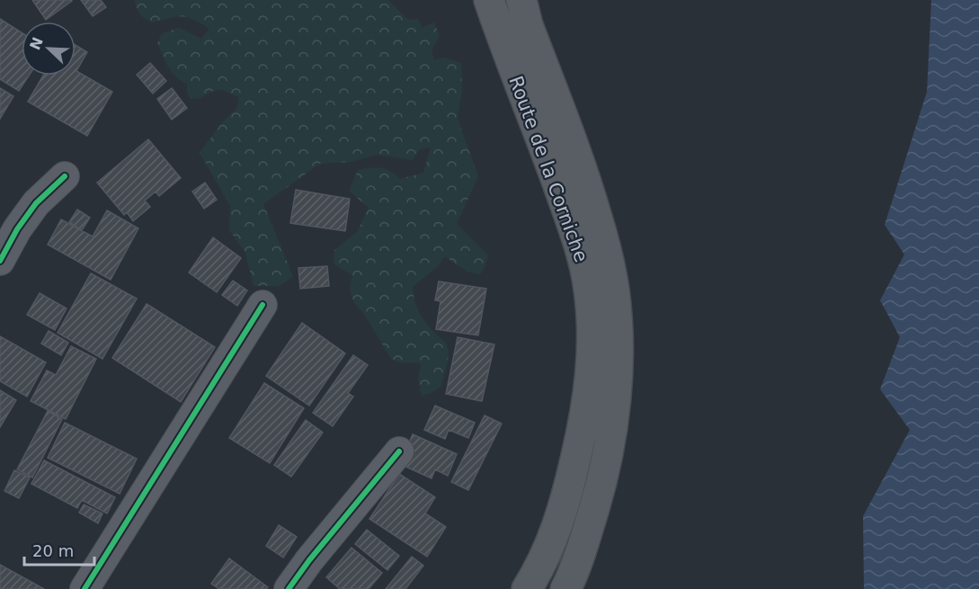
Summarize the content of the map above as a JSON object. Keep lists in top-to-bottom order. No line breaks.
{"streets":{"main road":["Route de la Corniche"]},"scale_bar":"20 m","north":"top left"}
